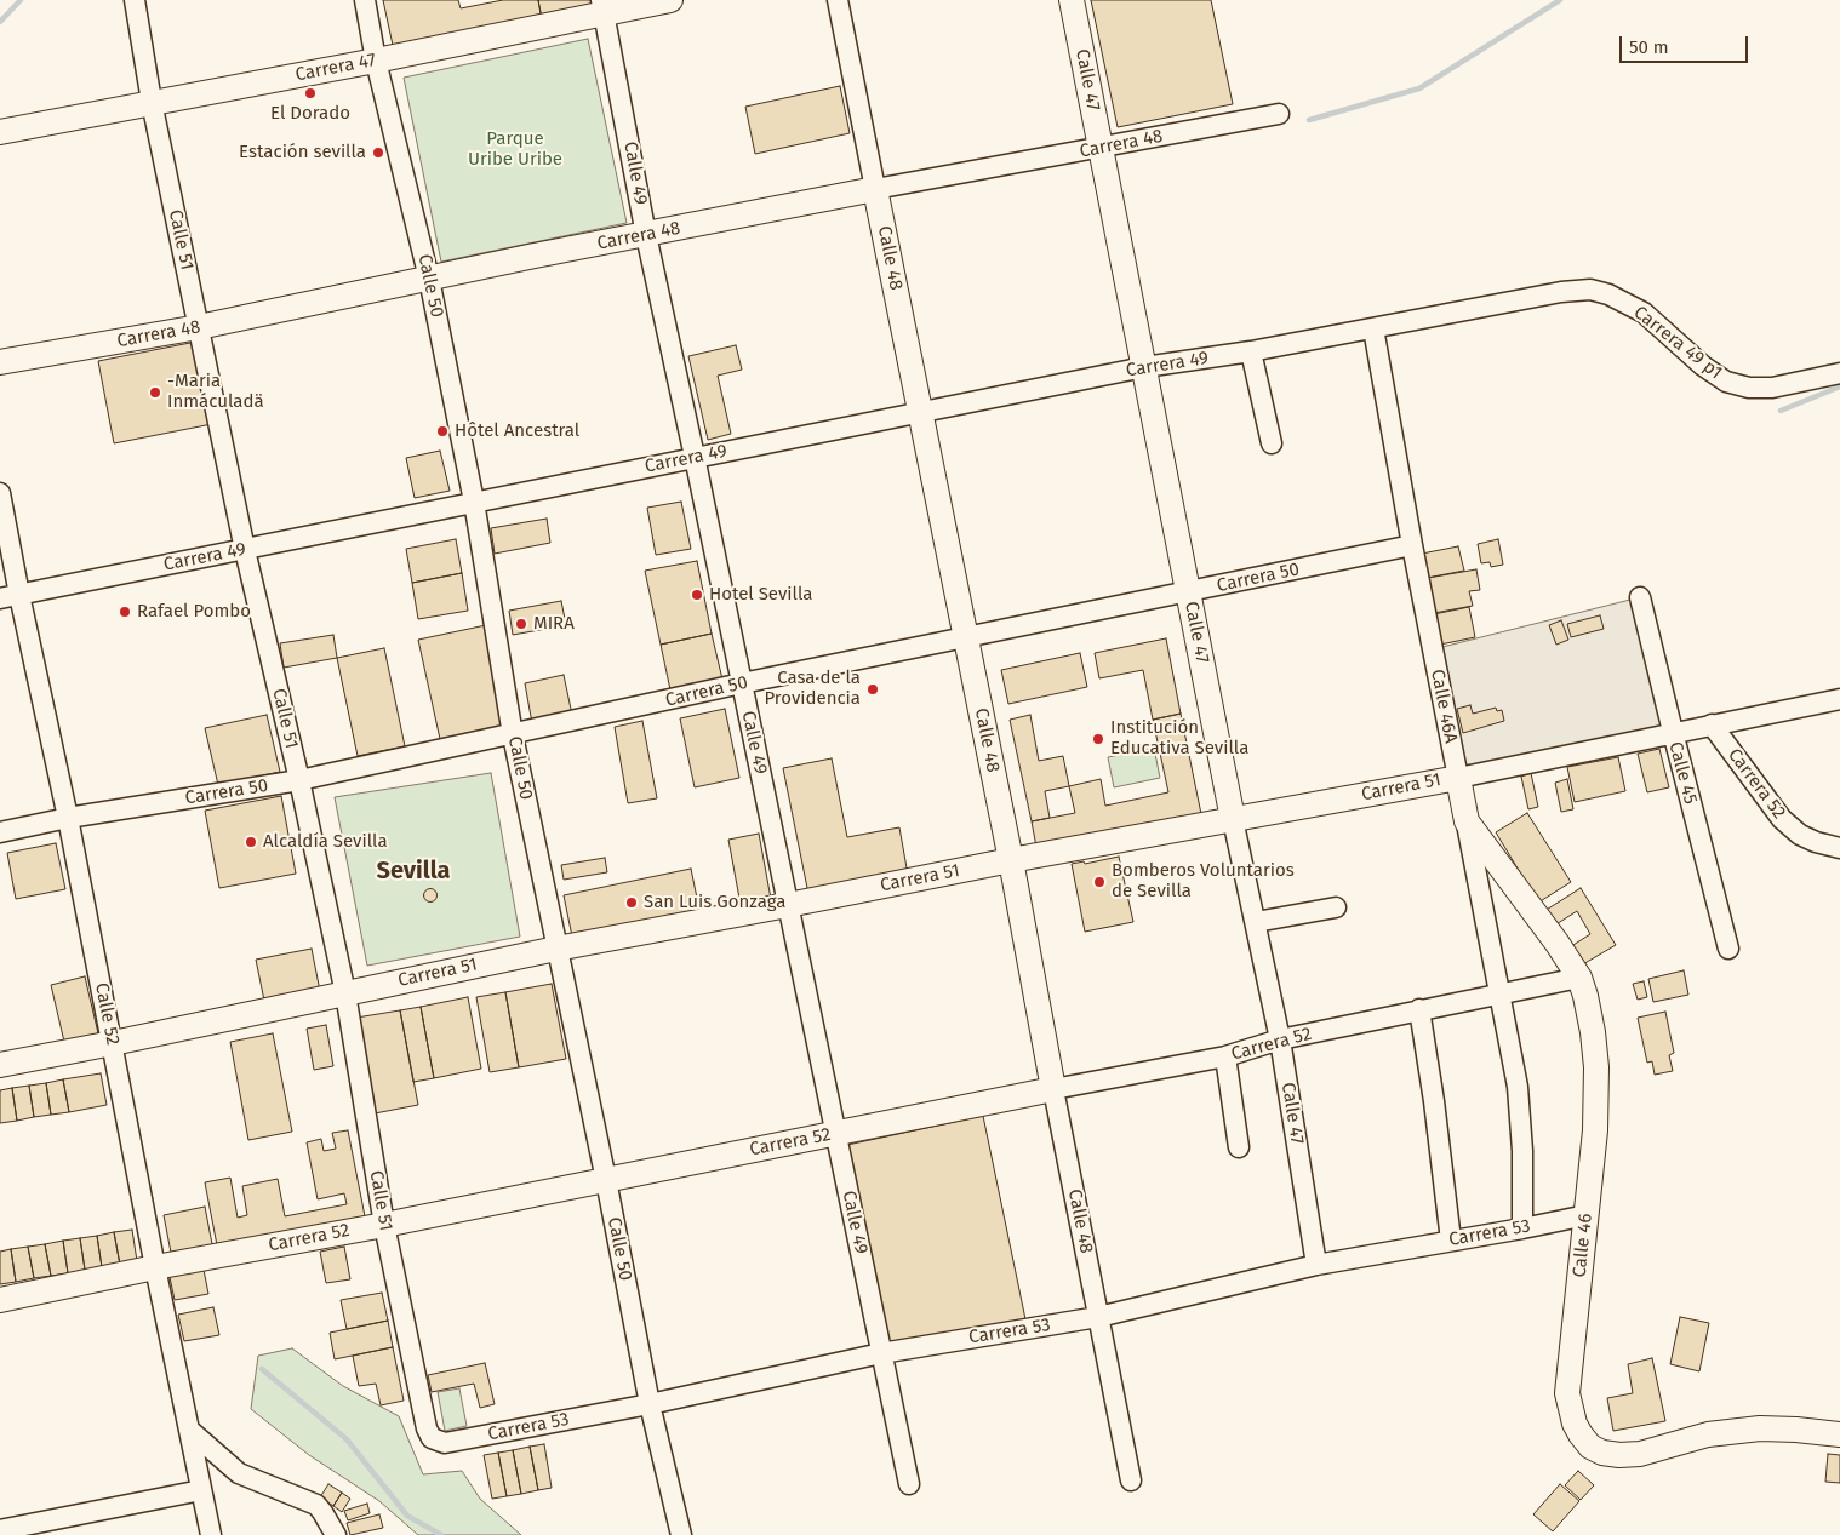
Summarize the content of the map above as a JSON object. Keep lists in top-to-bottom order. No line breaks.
{"streets":{"main road":["Carrera 47","Calle 47","Carrera 48","Calle 48","Calle 46A","Carrera 52","Carrera 51","Calle 46"],"street":["Calle 49","Calle 51","Calle 50","Carrera 49 p1","Carrera 49","Carrera 50","Calle 45","Calle 52","Carrera 53"]},"crossings":[["Carrera 47","Calle 49"],["Carrera 47","Calle 51"],["Carrera 47","Calle 50"],["Calle 47","Carrera 48"],["Calle 47","Carrera 49"],["Calle 47","Carrera 50"],["Calle 47","Carrera 52"],["Calle 47","Carrera 51"],["Calle 47","Carrera 53"],["Carrera 48","Calle 49"],["Carrera 48","Calle 51"],["Carrera 48","Calle 48"],["Carrera 48","Calle 50"],["Calle 49","Carrera 49"],["Calle 49","Carrera 50"],["Calle 49","Carrera 52"],["Calle 49","Carrera 51"],["Calle 49","Carrera 53"],["Calle 51","Carrera 49"],["Calle 51","Carrera 50"],["Calle 51","Carrera 52"],["Calle 51","Carrera 51"],["Calle 51","Carrera 53"],["Calle 48","Carrera 49"],["Calle 48","Carrera 50"],["Calle 48","Carrera 52"],["Calle 48","Carrera 51"],["Calle 48","Carrera 53"],["Calle 50","Carrera 49"],["Calle 50","Carrera 50"],["Calle 50","Carrera 52"],["Calle 50","Carrera 51"],["Calle 50","Carrera 53"],["Carrera 49 p1","Carrera 49"],["Carrera 49 p1","Calle 46A"],["Carrera 49","Calle 46A"],["Carrera 49","Calle 52"],["Carrera 50","Calle 46A"],["Carrera 50","Calle 52"],["Calle 46A","Carrera 52"],["Calle 46A","Carrera 51"],["Calle 46A","Carrera 53"],["Calle 46A","Calle 46"],["Calle 45","Carrera 51"],["Carrera 52","Carrera 51"],["Carrera 52","Calle 52"],["Carrera 52","Calle 46"],["Carrera 51","Calle 52"],["Carrera 53","Calle 46"]],"districts":["Sevilla"],"parks":["Parque Uribe Uribe"],"places":["El Dorado","Estación sevilla","-Maria Inmáculadä","Hôtel Ancestral","Hotel Sevilla","Rafael Pombo","MIRA","Casa de la Providencia","Institución Educativa Sevilla","Alcaldía Sevilla","Bomberos Voluntarios de Sevilla","San Luis Gonzaga"],"scale_bar":"50 m"}
